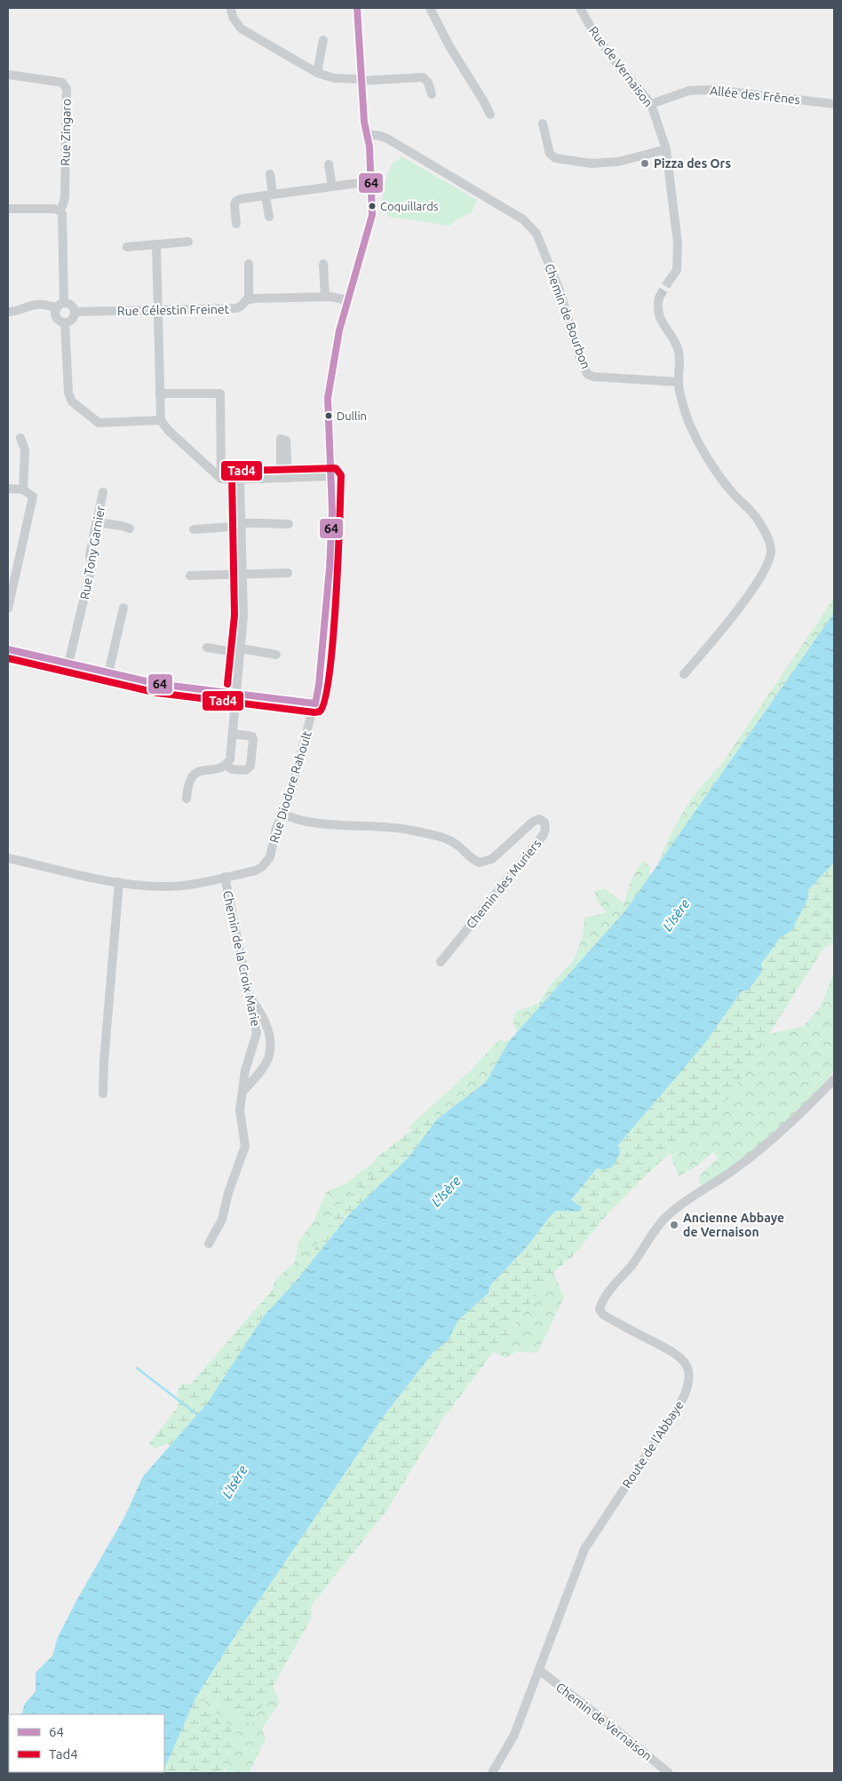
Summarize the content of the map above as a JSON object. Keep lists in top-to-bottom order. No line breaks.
{"streets":{"street":["Rue de Vernaison","Allée des Frênes","Rue Zingaro","Rue Célestin Freinet","Chemin de Bourbon","Rue Tony Garnier","Rue Diodore Rahoult","Chemin des Muriers","Chemin de la Croix Marie","Route de l'Abbaye","Chemin de Vernaison"]},"crossings":[["Rue de Vernaison","Allée des Frênes"],["Rue Célestin Freinet","Rue Diodore Rahoult"],["Chemin de Bourbon","Rue Diodore Rahoult"],["Rue Diodore Rahoult","Chemin des Muriers"],["Rue Diodore Rahoult","Chemin de la Croix Marie"],["Route de l'Abbaye","Chemin de Vernaison"]],"water":["L'Isère"],"places":["Pizza des Ors","Coquillards","Dullin","Ancienne Abbaye de Vernaison"],"lines":["transit line 64","transit line Tad4"],"legend":["64","Tad4"]}
